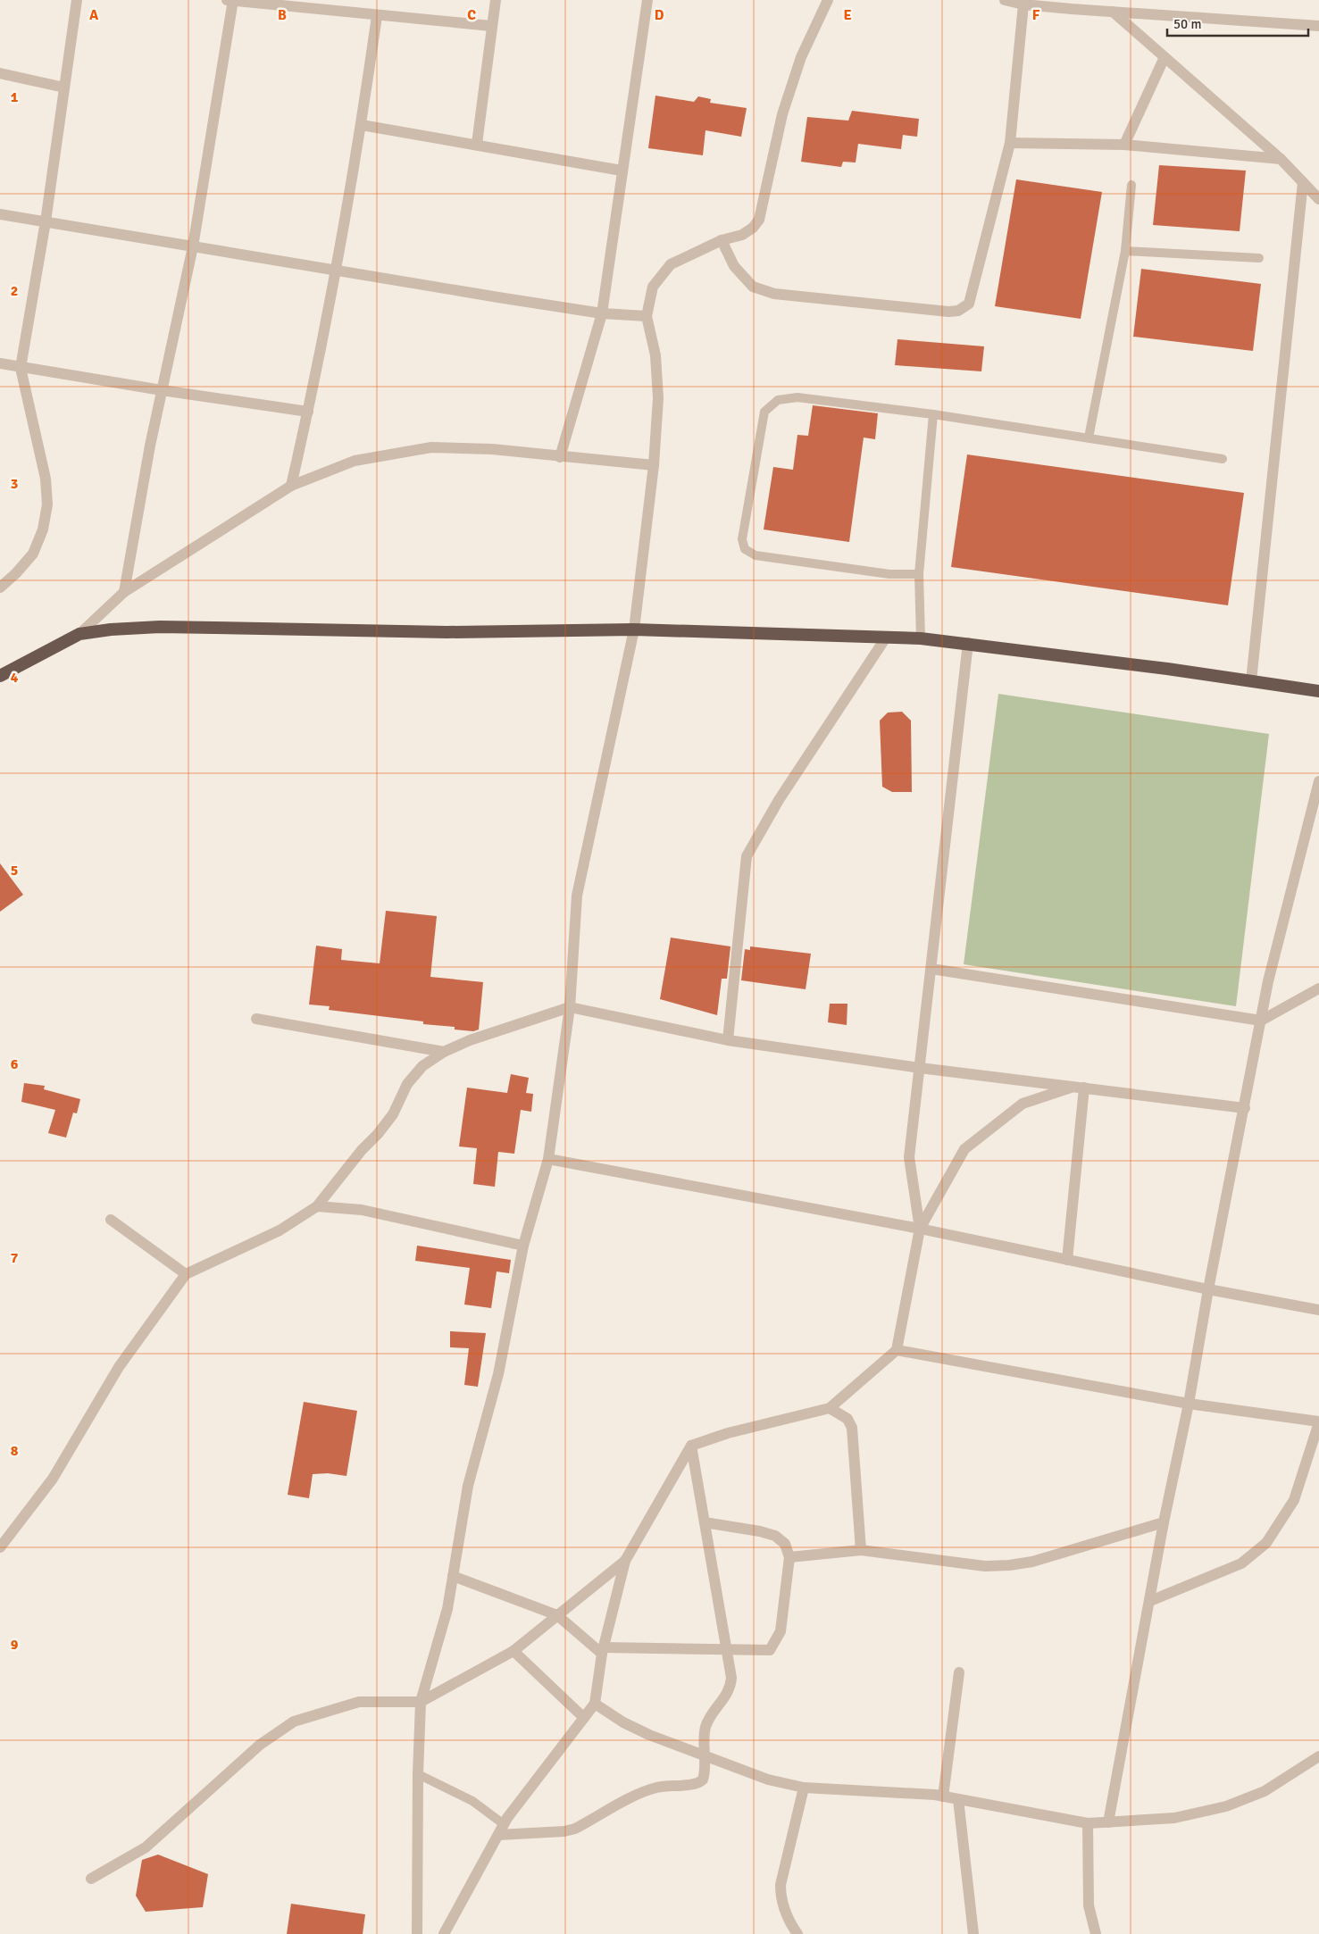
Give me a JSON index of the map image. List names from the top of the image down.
{
  "scale_bar": "50 m",
  "grid": {
    "columns": [
      "A",
      "B",
      "C",
      "D",
      "E",
      "F"
    ],
    "rows": [
      "1",
      "2",
      "3",
      "4",
      "5",
      "6",
      "7",
      "8",
      "9"
    ]
  }
}
